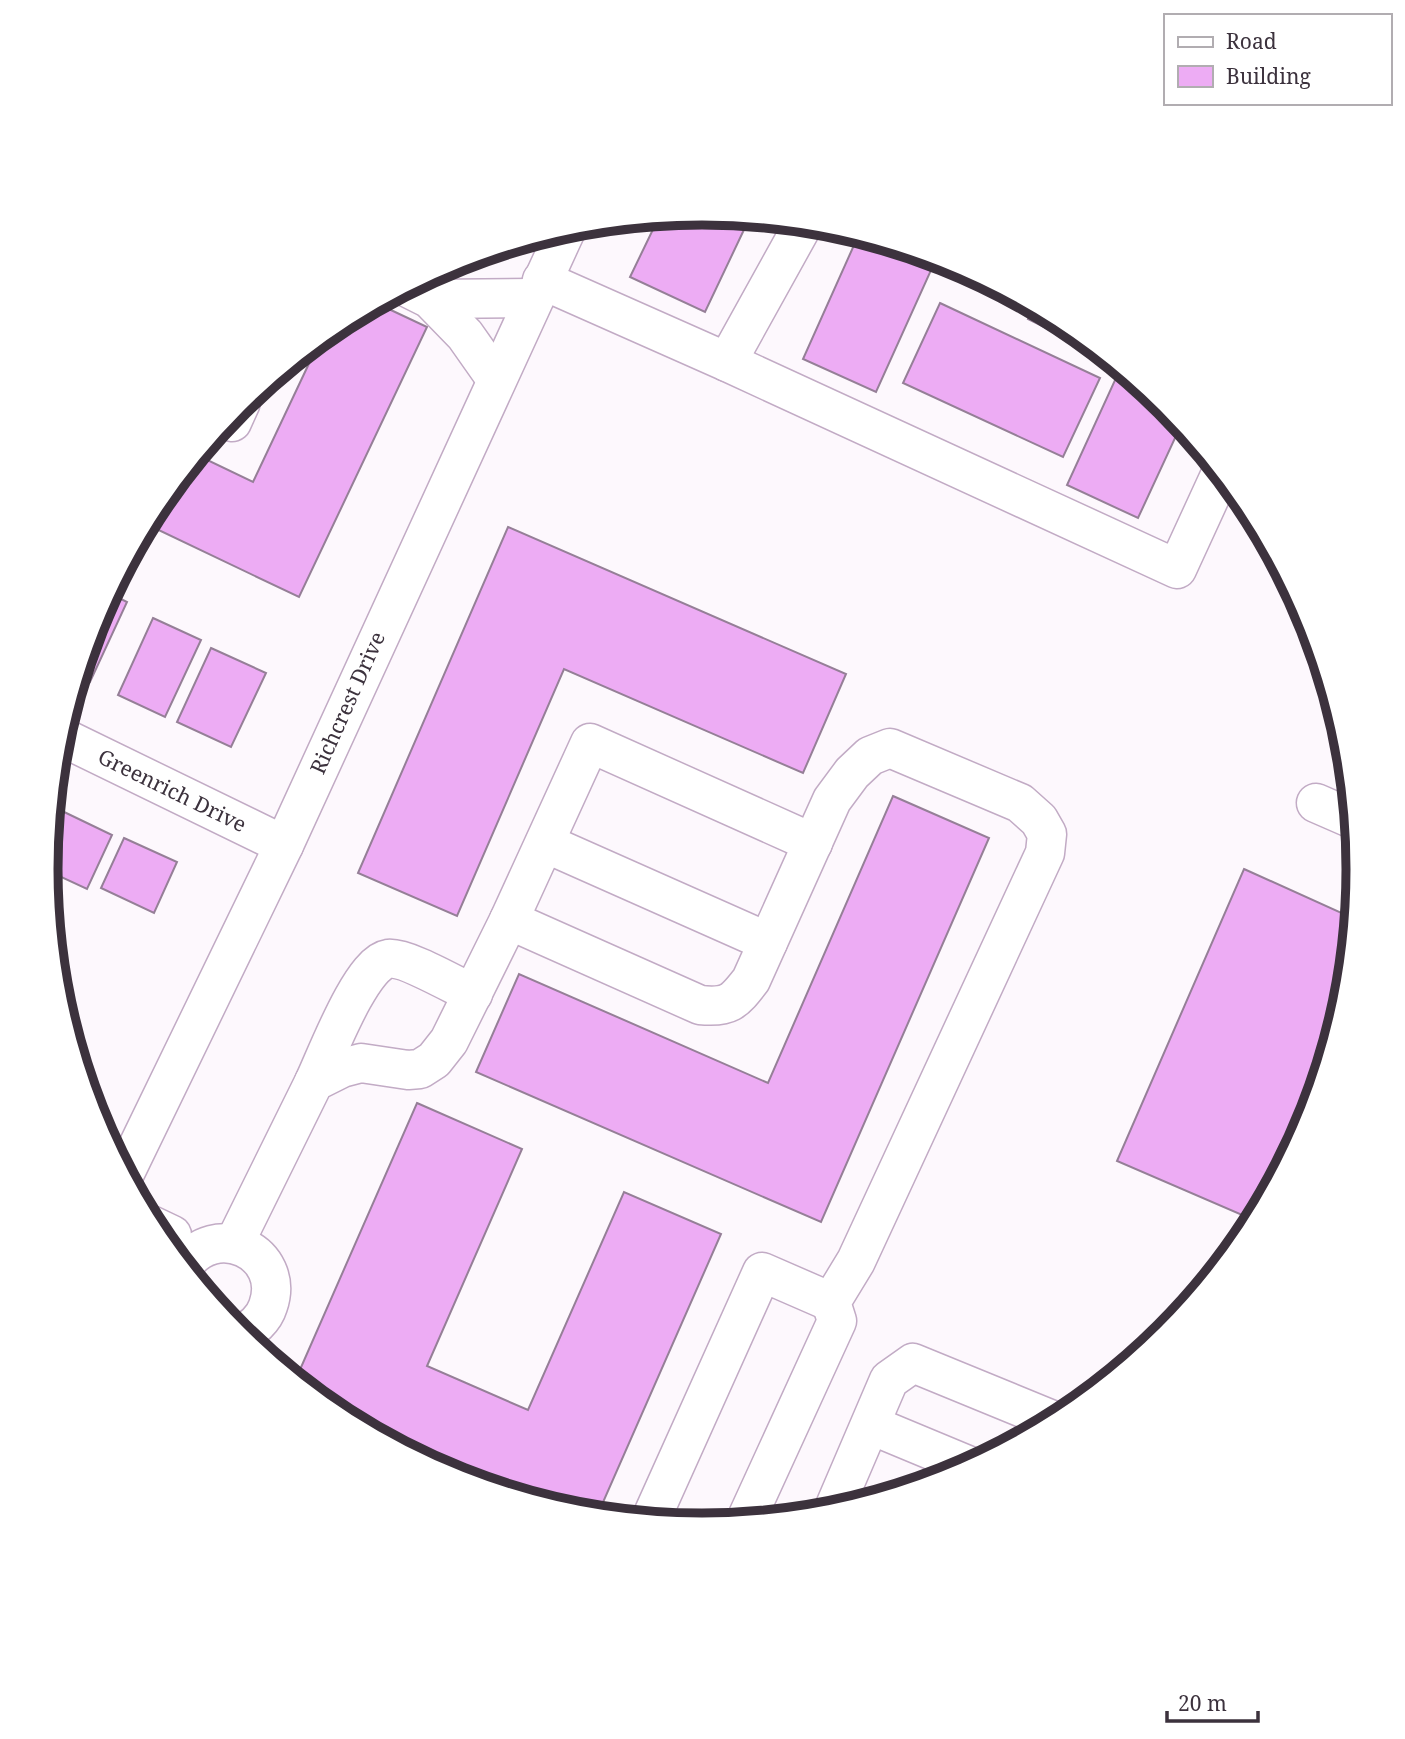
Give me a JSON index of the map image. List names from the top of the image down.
{
  "streets": {
    "street": ["Richcrest Drive", "Greenrich Drive"]
  },
  "crossings": [
    ["Richcrest Drive", "Greenrich Drive"]
  ],
  "legend": ["Road", "Building"],
  "scale_bar": "20 m"
}
